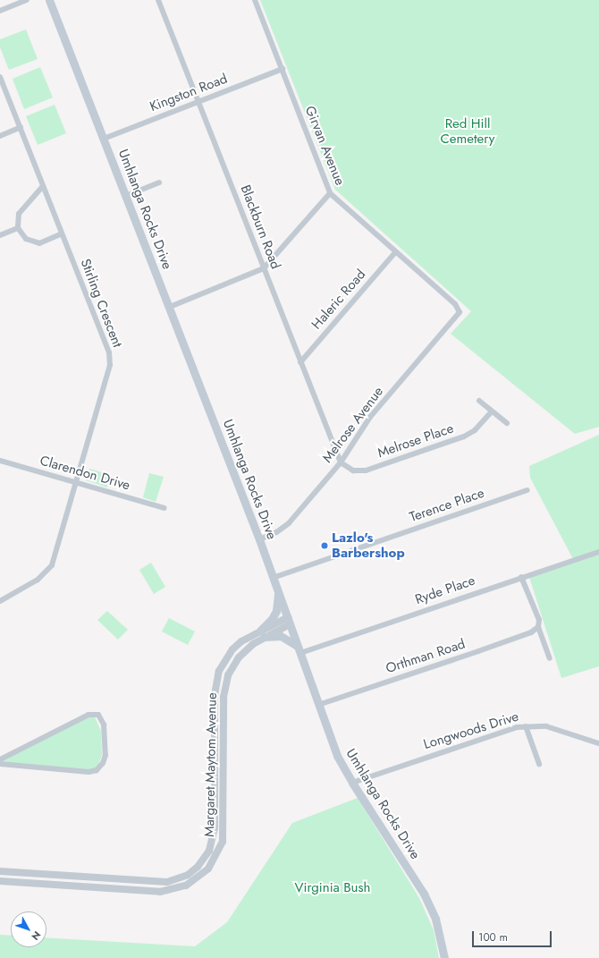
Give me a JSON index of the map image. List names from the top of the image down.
{
  "streets": {
    "main road": ["Umhlanga Rocks Drive"],
    "street": [
      "Kingston Road",
      "Girvan Avenue",
      "Blackburn Road",
      "Haleric Road",
      "Stirling Crescent",
      "Melrose Avenue",
      "Melrose Place",
      "Clarendon Drive",
      "Terence Place",
      "Ryde Place",
      "Orthman Road",
      "Longwoods Drive",
      "Margaret Maytom Avenue"
    ]
  },
  "crossings": [
    ["Kingston Road", "Girvan Avenue"],
    ["Kingston Road", "Umhlanga Rocks Drive"],
    ["Kingston Road", "Blackburn Road"],
    ["Girvan Avenue", "Haleric Road"],
    ["Girvan Avenue", "Melrose Avenue"],
    ["Umhlanga Rocks Drive", "Melrose Avenue"],
    ["Umhlanga Rocks Drive", "Terence Place"],
    ["Umhlanga Rocks Drive", "Ryde Place"],
    ["Umhlanga Rocks Drive", "Orthman Road"],
    ["Umhlanga Rocks Drive", "Longwoods Drive"],
    ["Umhlanga Rocks Drive", "Margaret Maytom Avenue"],
    ["Blackburn Road", "Haleric Road"],
    ["Blackburn Road", "Melrose Avenue"],
    ["Blackburn Road", "Melrose Place"],
    ["Stirling Crescent", "Clarendon Drive"],
    ["Melrose Avenue", "Melrose Place"]
  ],
  "parks": ["Red Hill Cemetery", "Virginia Bush"],
  "places": ["Lazlo's Barbershop"],
  "scale_bar": "100 m",
  "north": "bottom right"
}
